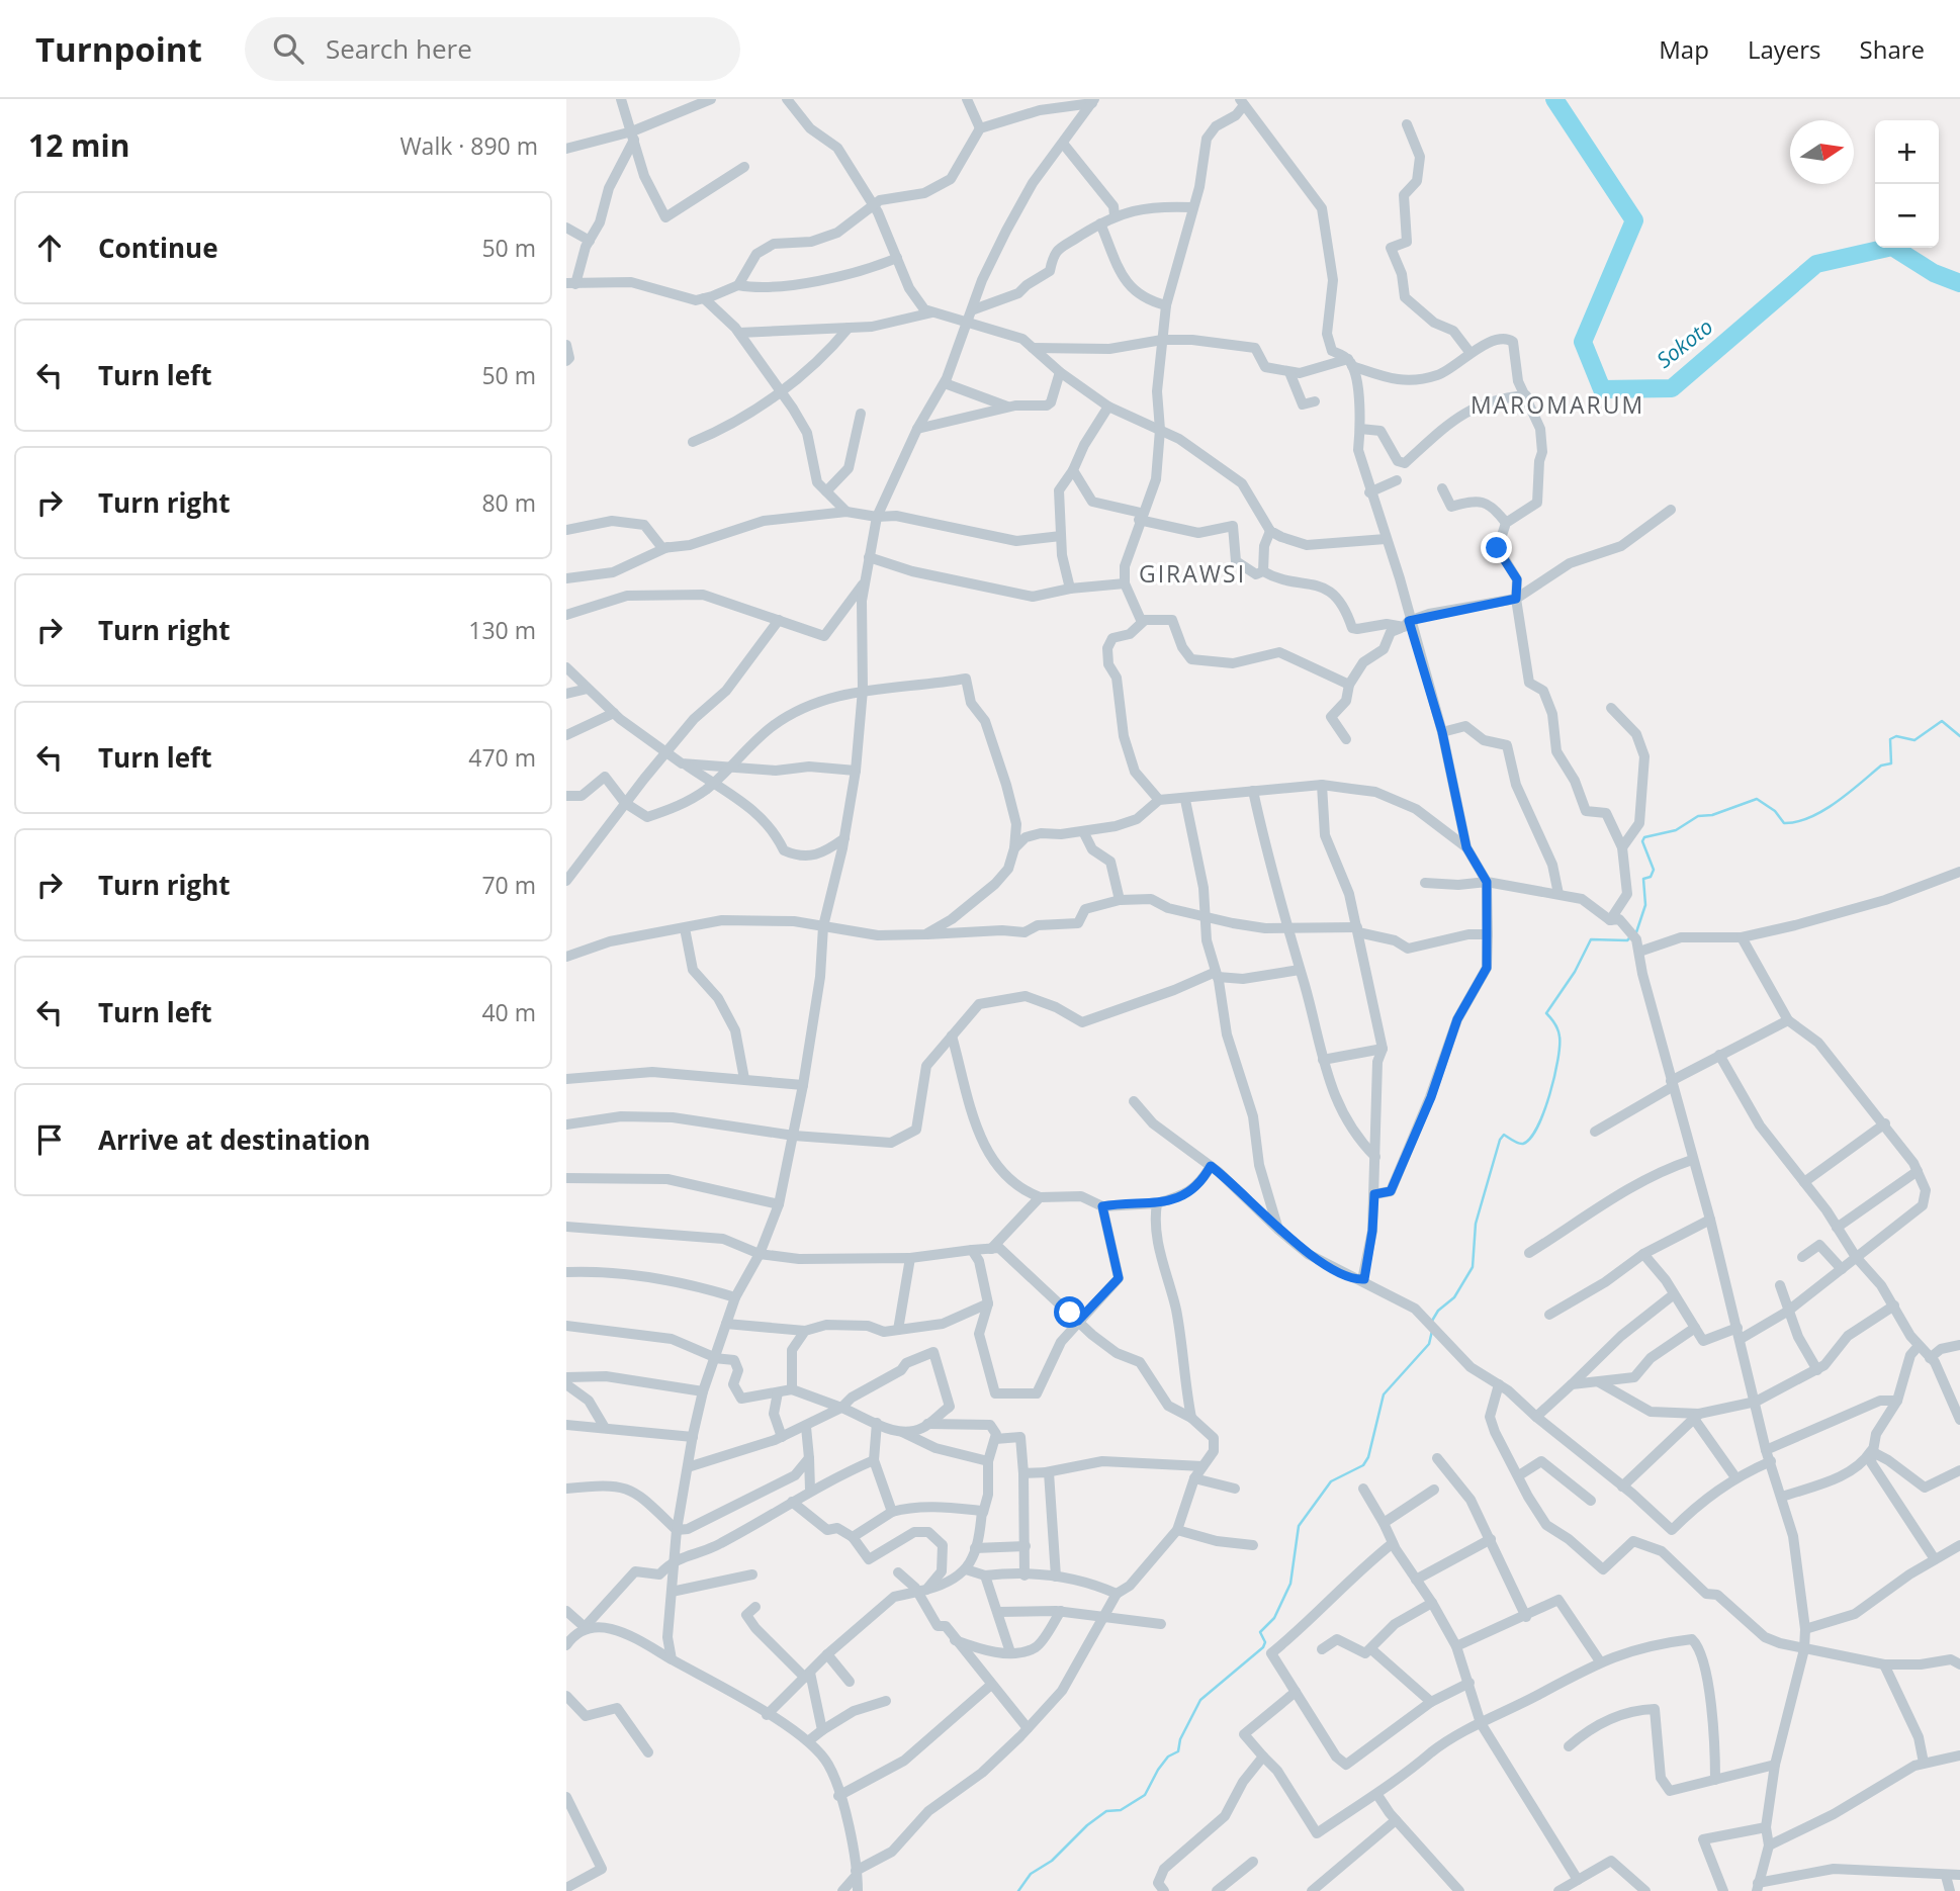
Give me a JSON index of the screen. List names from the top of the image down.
{
  "districts": ["MAROMARUM", "GIRAWSI"],
  "water": ["Sokoto"],
  "north": "right",
  "page": {
    "header": "Turnpoint",
    "search": "Search here",
    "nav": ["Map", "Layers", "Share"],
    "heading": ["12 min", "Walk · 890 m"],
    "map_buttons": ["+", "−"],
    "list": [
      ["Continue", "50 m"],
      ["Turn left", "50 m"],
      ["Turn right", "80 m"],
      ["Turn right", "130 m"],
      ["Turn left", "470 m"],
      ["Turn right", "70 m"],
      ["Turn left", "40 m"],
      "Arrive at destination"
    ]
  }
}
